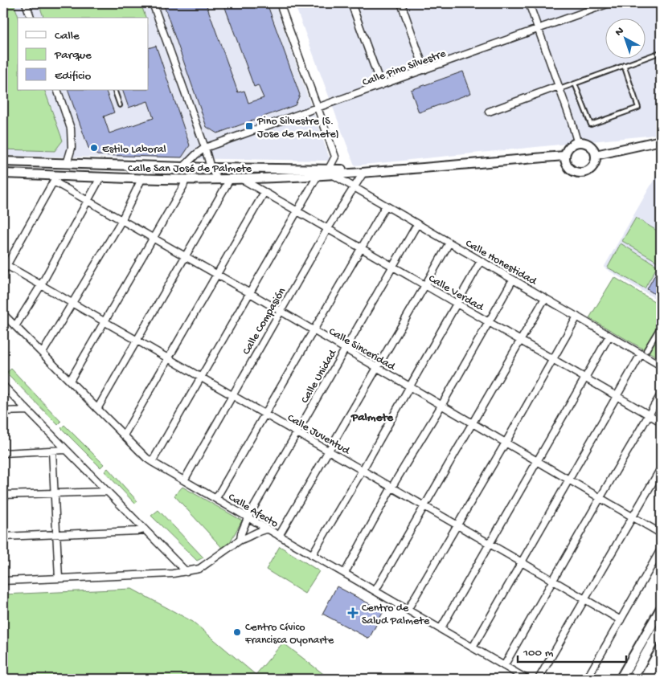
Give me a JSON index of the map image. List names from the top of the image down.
{
  "streets": {
    "street": [
      "Calle Pino Silvestre",
      "Calle San José de Palmete",
      "Calle Honestidad",
      "Calle Verdad",
      "Calle Compasión",
      "Calle Sinceridad",
      "Calle Unidad",
      "Calle Juventud",
      "Calle Afecto"
    ]
  },
  "crossings": [
    ["Calle San José de Palmete", "Calle Honestidad"],
    ["Calle San José de Palmete", "Calle Verdad"],
    ["Calle San José de Palmete", "Calle Compasión"],
    ["Calle San José de Palmete", "Calle Sinceridad"],
    ["Calle Honestidad", "Calle Compasión"],
    ["Calle Honestidad", "Calle Unidad"],
    ["Calle Verdad", "Calle Compasión"],
    ["Calle Verdad", "Calle Unidad"],
    ["Calle Compasión", "Calle Sinceridad"],
    ["Calle Compasión", "Calle Juventud"],
    ["Calle Compasión", "Calle Afecto"],
    ["Calle Sinceridad", "Calle Unidad"],
    ["Calle Unidad", "Calle Juventud"],
    ["Calle Unidad", "Calle Afecto"]
  ],
  "districts": ["Palmete"],
  "places": {
    "transit": ["Pino Silvestre (S. Jose de Palmete)"],
    "other": ["Estilo Laboral", "Centro Cívico Francisca Oyonarte"],
    "health": ["Centro de Salud Palmete"]
  },
  "legend": ["Calle", "Parque", "Edificio"],
  "scale_bar": "100 m",
  "north": "top left"
}
